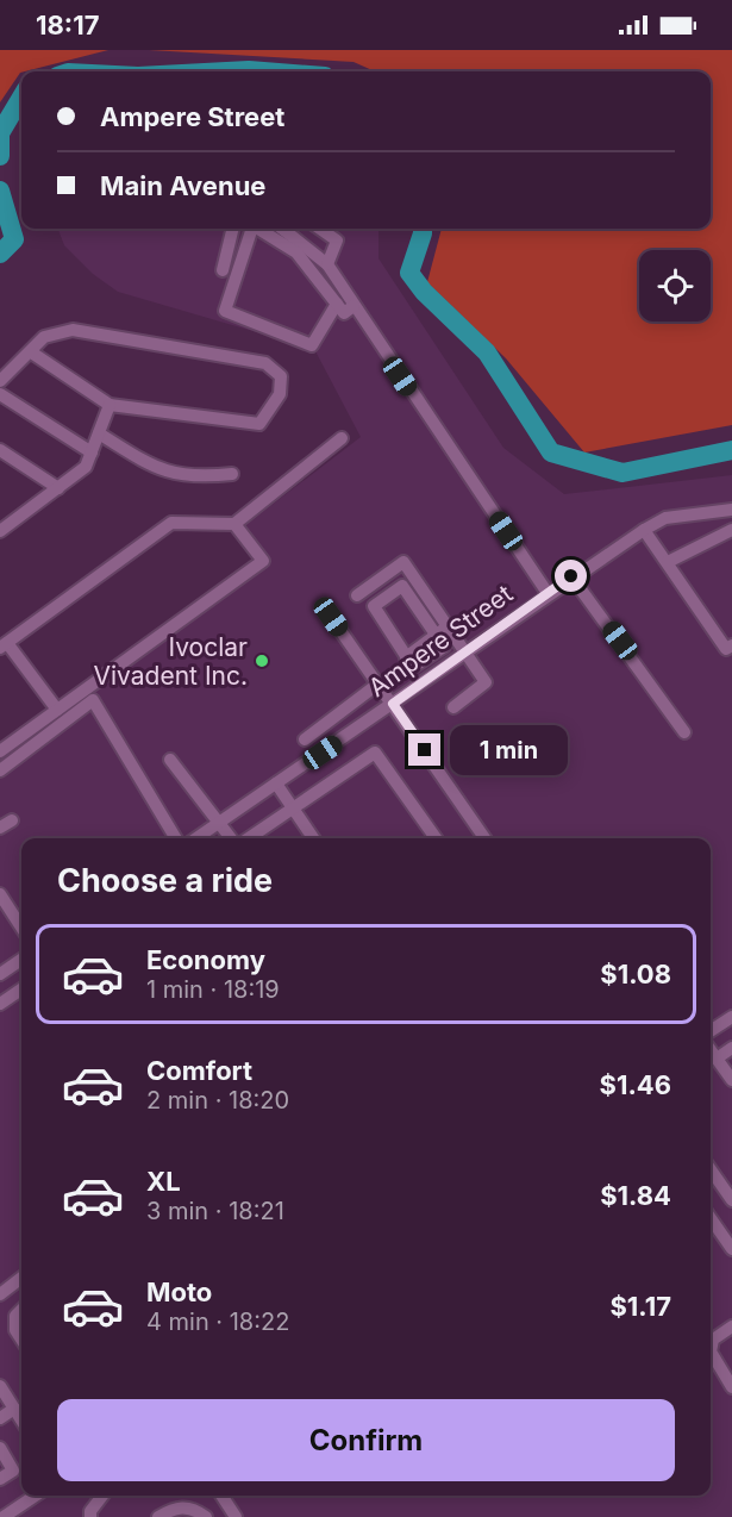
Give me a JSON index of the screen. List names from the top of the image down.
{
  "streets": {
    "street": ["Ampere Street"]
  },
  "places": ["Ivoclar Vivadent Inc."],
  "page": {
    "status": "18:17",
    "banner": ["Ampere Street", "Main Avenue"],
    "bubble": "1 min",
    "heading": "Choose a ride",
    "list": [
      {
        "name": "Economy",
        "note": "1 min · 18:19",
        "value": "$1.08"
      },
      {
        "name": "Comfort",
        "note": "2 min · 18:20",
        "value": "$1.46"
      },
      {
        "name": "XL",
        "note": "3 min · 18:21",
        "value": "$1.84"
      },
      {
        "name": "Moto",
        "note": "4 min · 18:22",
        "value": "$1.17"
      }
    ],
    "buttons": "Confirm"
  }
}
